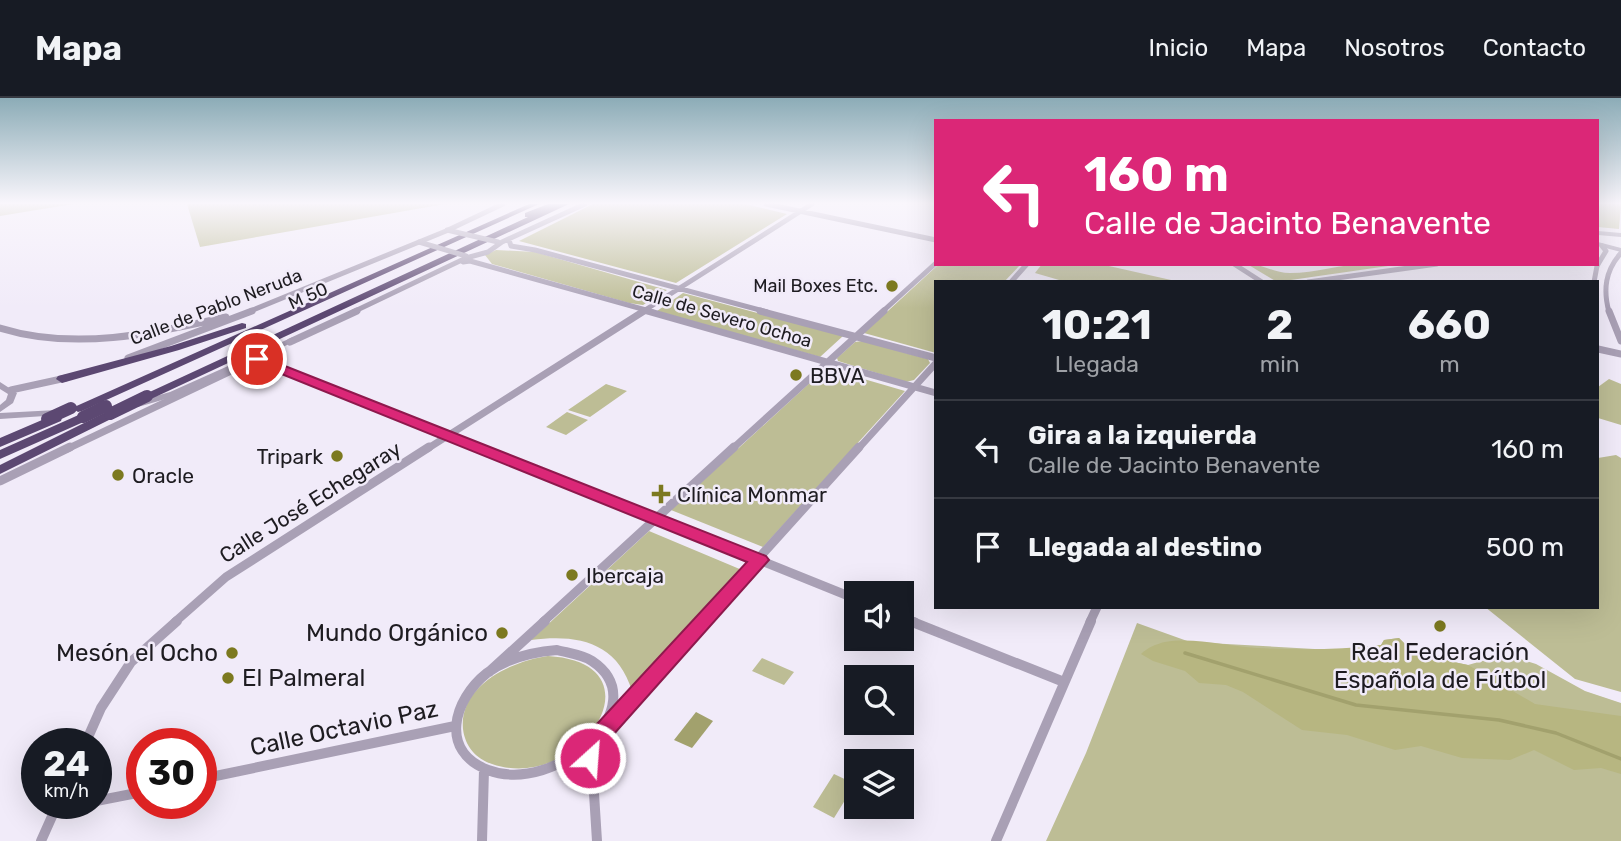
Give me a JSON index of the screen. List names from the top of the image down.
{
  "streets": {
    "highway": ["M 50"],
    "street": [
      "Calle de Pablo Neruda",
      "Calle de Severo Ochoa",
      "Calle José Echegaray",
      "Calle Octavio Paz"
    ]
  },
  "crossings": [
    ["Calle de Severo Ochoa", "Calle José Echegaray"]
  ],
  "places": {
    "other": [
      "Mail Boxes Etc.",
      "BBVA",
      "Tripark",
      "Oracle",
      "Ibercaja",
      "Real Federación Española de Fútbol",
      "Mundo Orgánico",
      "Mesón el Ocho",
      "El Palmeral"
    ],
    "health": ["Clínica Monmar"]
  },
  "page": {
    "header": "Mapa",
    "nav": [
      "Inicio",
      "Mapa",
      "Nosotros",
      "Contacto"
    ],
    "turn": ["160 m", "Calle de Jacinto Benavente"],
    "eta": [
      "10:21",
      "Llegada",
      "2",
      "min",
      "660",
      "m"
    ],
    "list": [
      {
        "name": "Gira a la izquierda",
        "note": "Calle de Jacinto Benavente",
        "value": "160 m"
      },
      {
        "name": "Llegada al destino",
        "value": "500 m"
      }
    ],
    "speed": "24 km/h",
    "limit": "30"
  }
}
